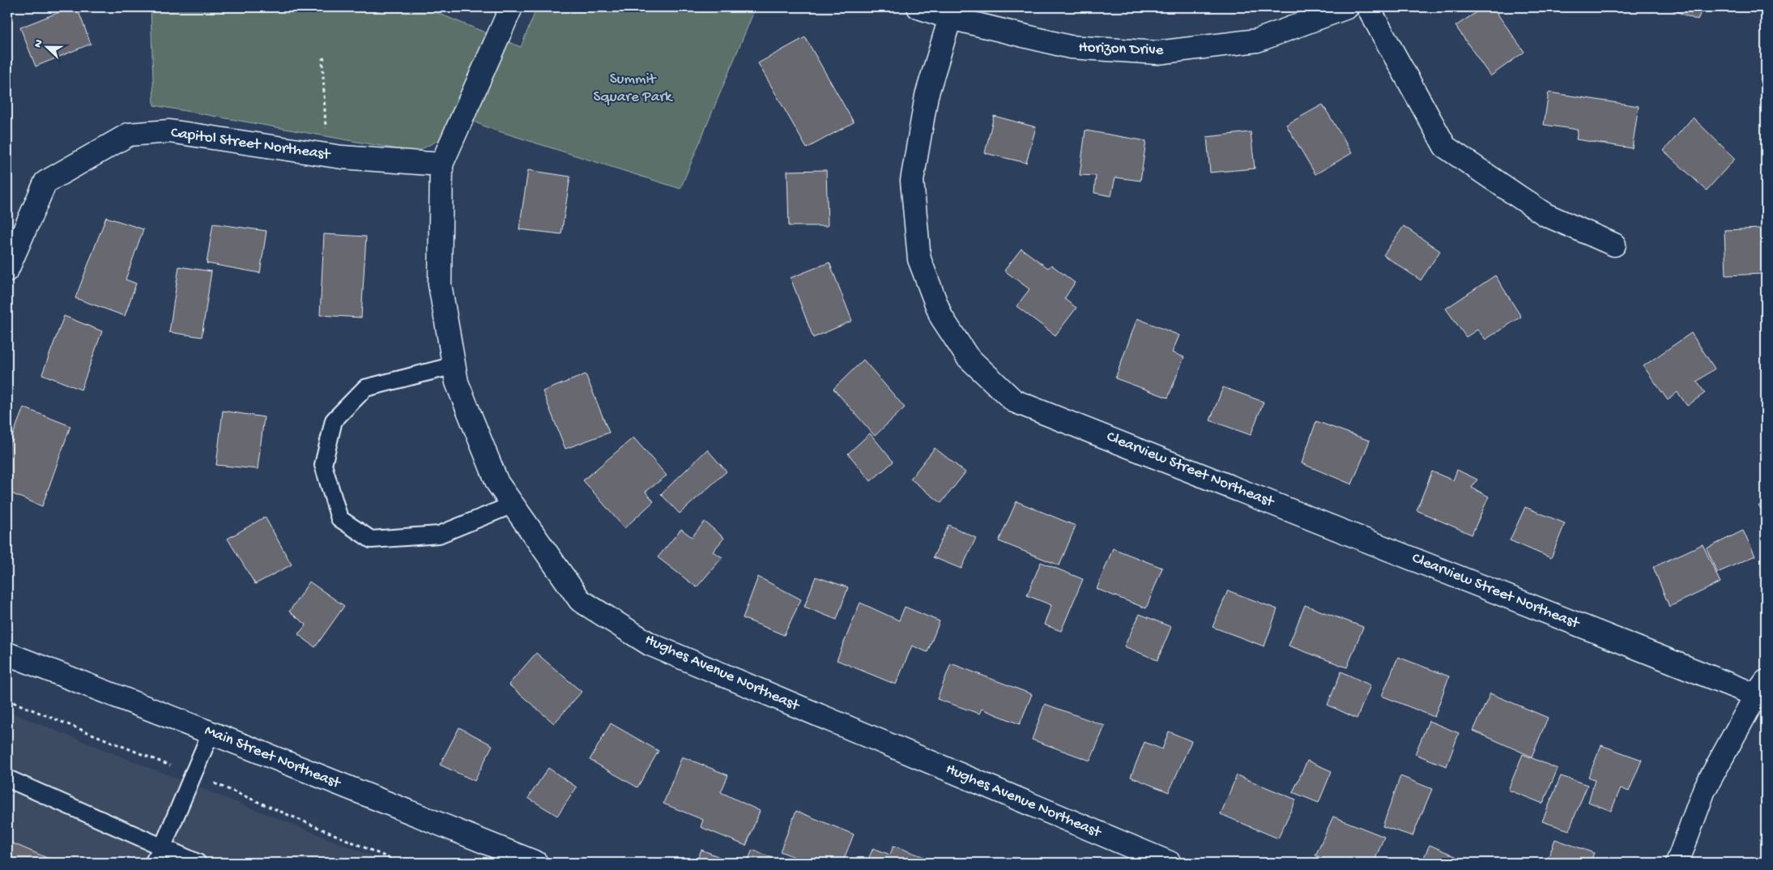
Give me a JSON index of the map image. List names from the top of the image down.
{
  "streets": {
    "street": [
      "Horizon Drive",
      "Capitol Street Northeast",
      "Clearview Street Northeast",
      "Hughes Avenue Northeast",
      "Main Street Northeast"
    ]
  },
  "crossings": [
    ["Horizon Drive", "Clearview Street Northeast"],
    ["Capitol Street Northeast", "Hughes Avenue Northeast"]
  ],
  "parks": ["Summit Square Park"],
  "north": "left"
}
